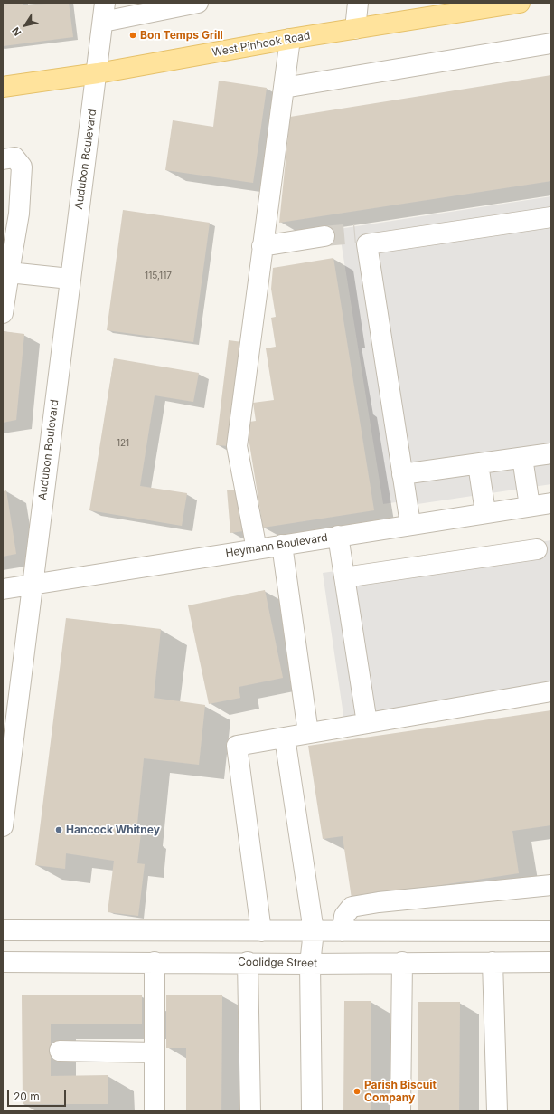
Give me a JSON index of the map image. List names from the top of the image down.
{
  "streets": {
    "main road": ["West Pinhook Road"],
    "street": ["Audubon Boulevard", "Heymann Boulevard", "Coolidge Street"]
  },
  "crossings": [
    ["West Pinhook Road", "Audubon Boulevard"],
    ["Audubon Boulevard", "Heymann Boulevard"]
  ],
  "places": ["Bon Temps Grill", "Hancock Whitney", "Parish Biscuit Company"],
  "house_numbers": ["115,117", "121"],
  "scale_bar": "20 m",
  "north": "bottom left"
}
